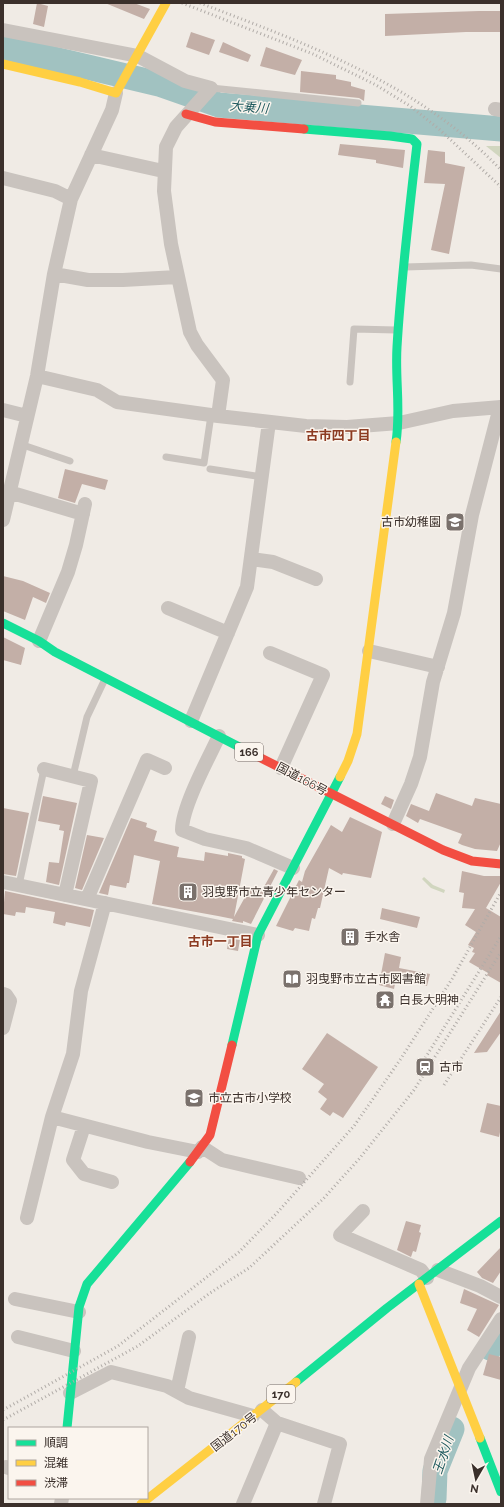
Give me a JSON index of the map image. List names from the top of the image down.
{
  "streets": {
    "main road": [
      "166",
      "国道166号",
      "170",
      "国道170号"
    ]
  },
  "districts": ["古市四丁目", "古市一丁目"],
  "water": ["大乗川", "王水川"],
  "places": {
    "school or university": ["古市幼稚園", "市立古市小学校"],
    "building": ["羽曳野市立青少年センター", "手水舎"],
    "library": ["羽曳野市立古市図書館"],
    "temple": ["白長大明神"],
    "station": ["古市"]
  },
  "legend": ["順調", "混雑", "渋滞"],
  "north": "bottom"
}
